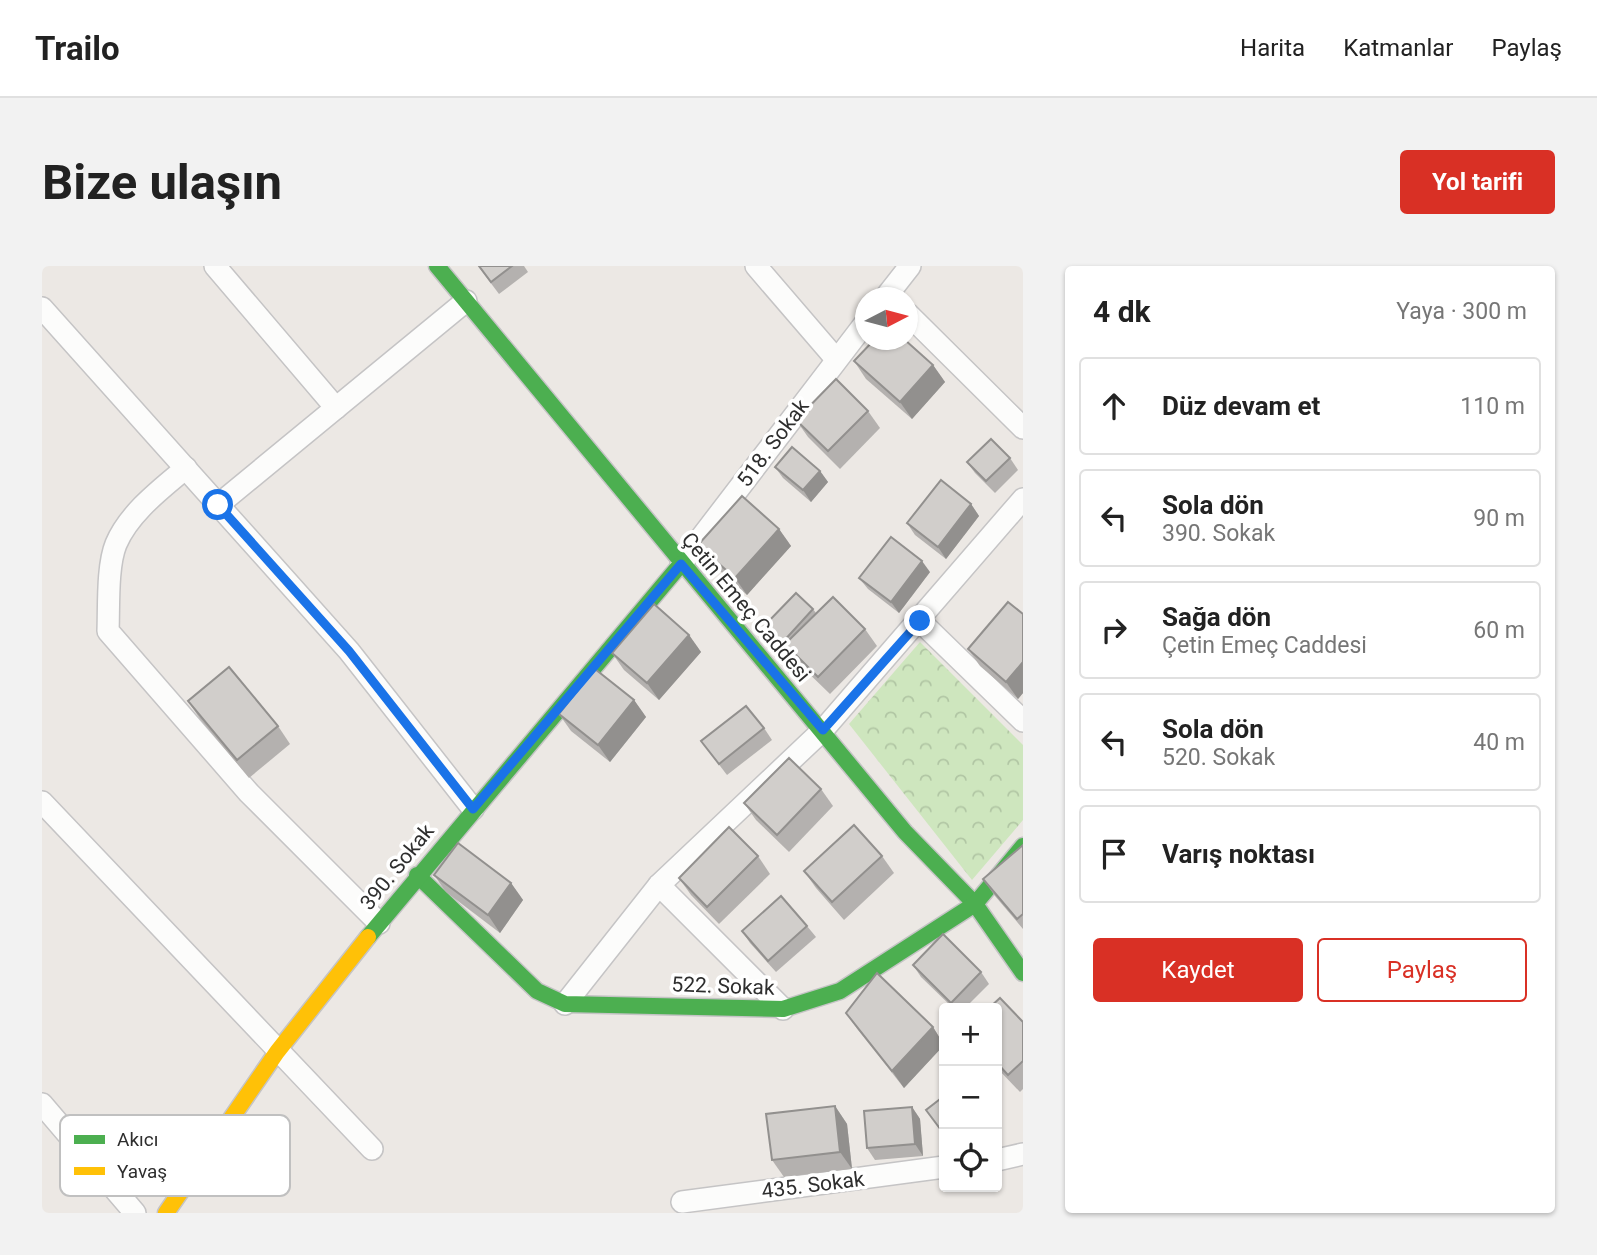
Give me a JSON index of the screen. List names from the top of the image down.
{
  "streets": {
    "street": [
      "518. Sokak",
      "Çetin Emeç Caddesi",
      "390. Sokak",
      "522. Sokak",
      "435. Sokak"
    ]
  },
  "crossings": [
    ["518. Sokak", "Çetin Emeç Caddesi"],
    ["518. Sokak", "390. Sokak"],
    ["Çetin Emeç Caddesi", "390. Sokak"],
    ["Çetin Emeç Caddesi", "522. Sokak"],
    ["390. Sokak", "522. Sokak"]
  ],
  "legend": ["Akıcı", "Yavaş"],
  "north": "right",
  "page": {
    "header": "Trailo",
    "nav": ["Harita", "Katmanlar", "Paylaş"],
    "buttons": [
      "Yol tarifi",
      ["Kaydet", "Paylaş"]
    ],
    "title": "Bize ulaşın",
    "heading": ["4 dk", "Yaya · 300 m"],
    "list": [
      ["Düz devam et", "110 m"],
      ["Sola dön", "390. Sokak", "90 m"],
      ["Sağa dön", "Çetin Emeç Caddesi", "60 m"],
      ["Sola dön", "520. Sokak", "40 m"],
      "Varış noktası"
    ],
    "map_buttons": ["+", "−"]
  }
}
